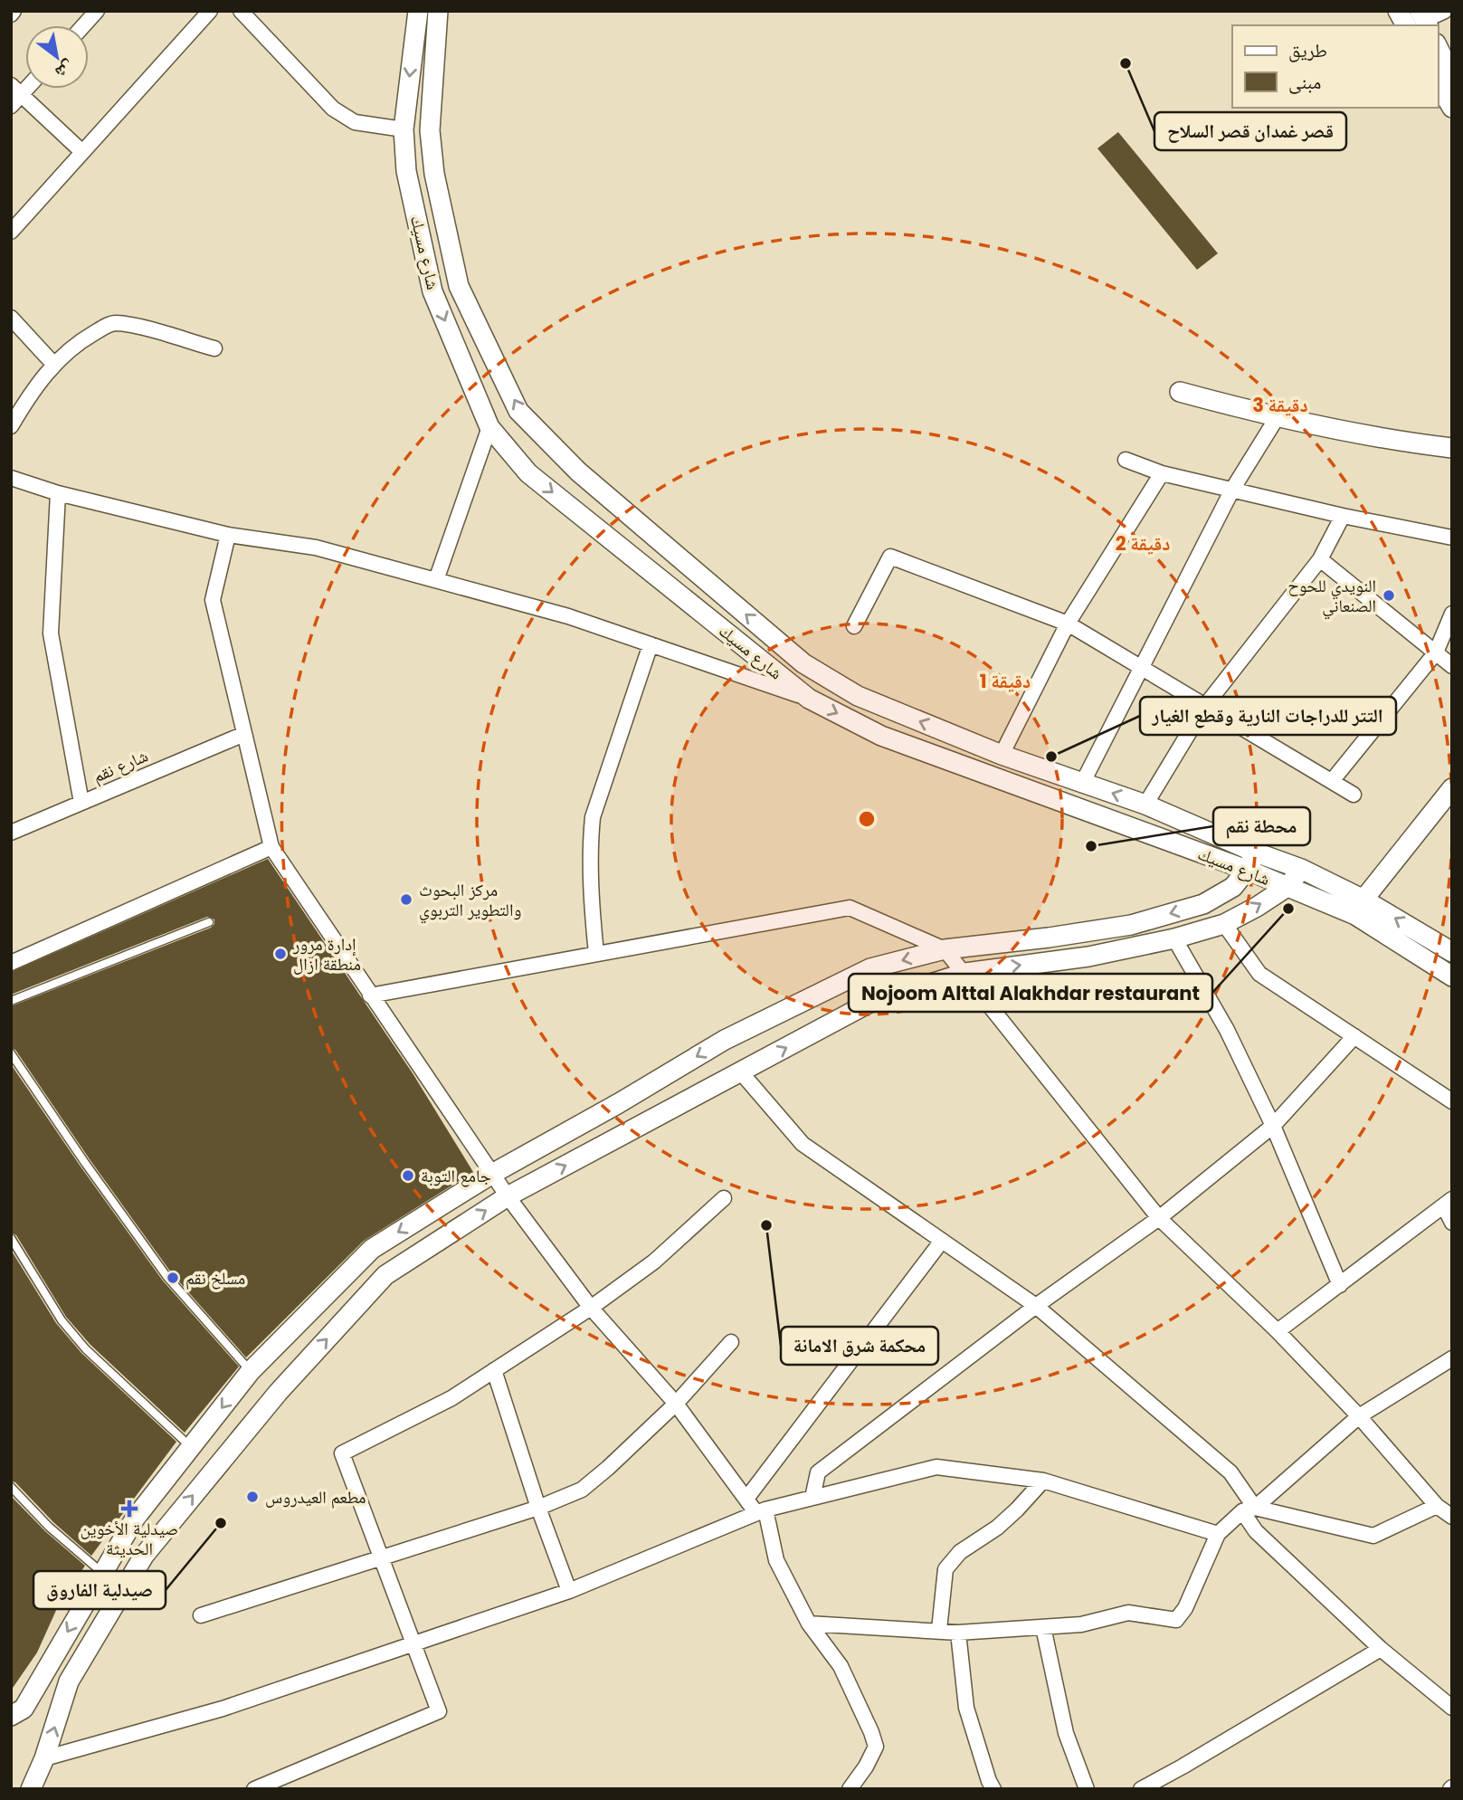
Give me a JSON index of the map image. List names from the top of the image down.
{
  "streets": {
    "street": ["شارع مسيك", "شارع نقم"]
  },
  "places": {
    "other": [
      "قصر غمدان قصر السلاح",
      "النويدي للحوح الصنعاني",
      "التتر للدراجات النارية وقطع الغيار",
      "محطة نقم",
      "مركز البحوث والتطوير التربوي",
      "Nojoom Alttal Alakhdar restaurant",
      "إدارة مرور منطقة ازال",
      "جامع التوبة",
      "محكمة شرق الامانة",
      "مسلخ نقم",
      "مطعم العيدروس",
      "صيدلية الفاروق"
    ],
    "health": ["صيدلية الأخوين الحديثة"]
  },
  "legend": ["طريق", "مبنى"],
  "north": "bottom right",
  "rings": ["3 دقيقة", "2 دقيقة", "1 دقيقة"]
}
